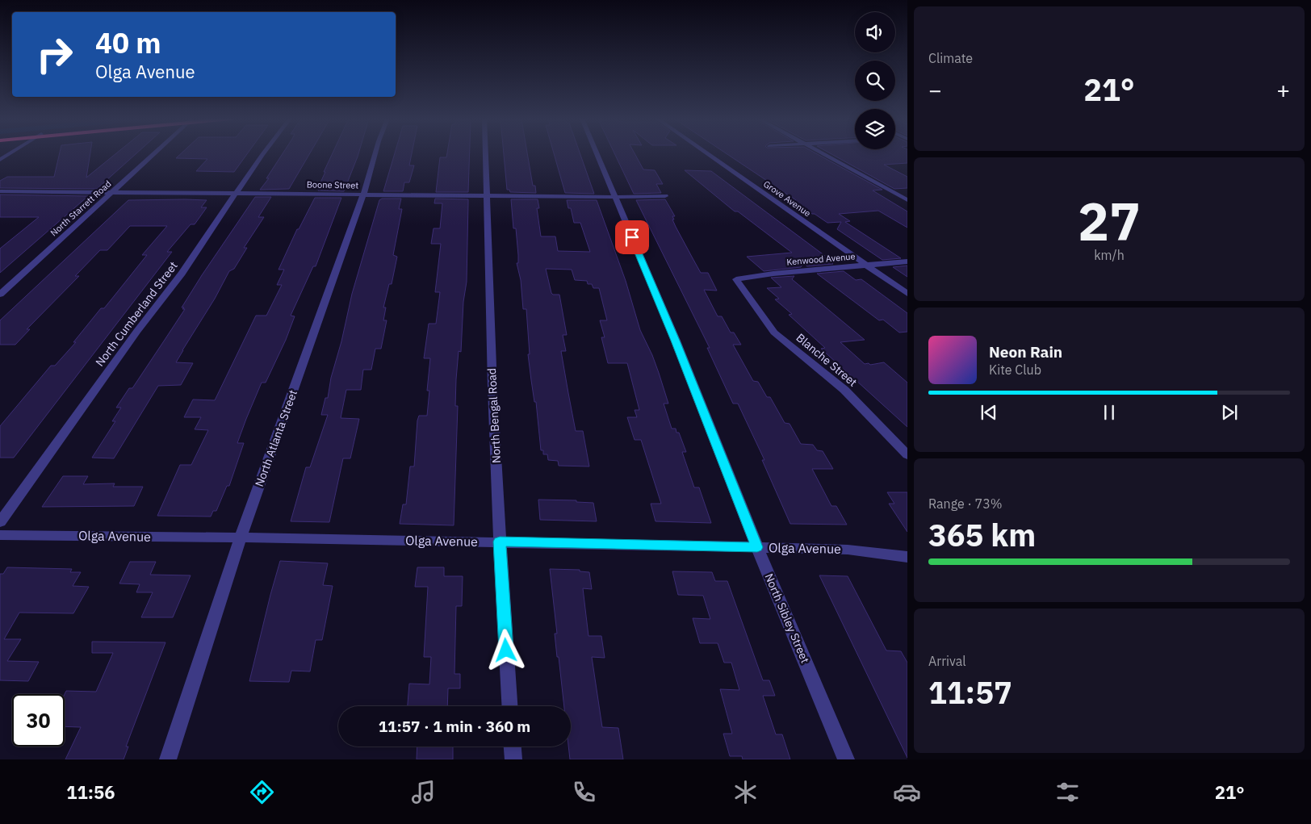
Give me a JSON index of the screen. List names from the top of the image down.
{
  "streets": {
    "street": [
      "Boone Street",
      "Grove Avenue",
      "North Starrett Road",
      "Kenwood Avenue",
      "North Cumberland Street",
      "Blanche Street",
      "North Bengal Road",
      "North Atlanta Street",
      "Olga Avenue",
      "North Sibley Street"
    ]
  },
  "crossings": [
    ["Boone Street", "North Starrett Road"],
    ["Boone Street", "North Cumberland Street"],
    ["Boone Street", "North Bengal Road"],
    ["Boone Street", "North Atlanta Street"],
    ["Boone Street", "North Sibley Street"],
    ["Grove Avenue", "Kenwood Avenue"],
    ["Kenwood Avenue", "Blanche Street"],
    ["North Bengal Road", "Olga Avenue"],
    ["North Atlanta Street", "Olga Avenue"],
    ["Olga Avenue", "North Sibley Street"]
  ],
  "page": {
    "tile": [
      "Climate",
      ["27", "km/h"],
      ["Range · 73%", "365 km"],
      ["Arrival", "11:57"]
    ],
    "turn": ["40 m", "Olga Avenue"],
    "heat": ["−", "21°", "+"],
    "song": ["Neon Rain", "Kite Club"],
    "limit": "30",
    "trip": "11:57 · 1 min · 360 m",
    "tabs": ["11:56", "21°"]
  }
}
